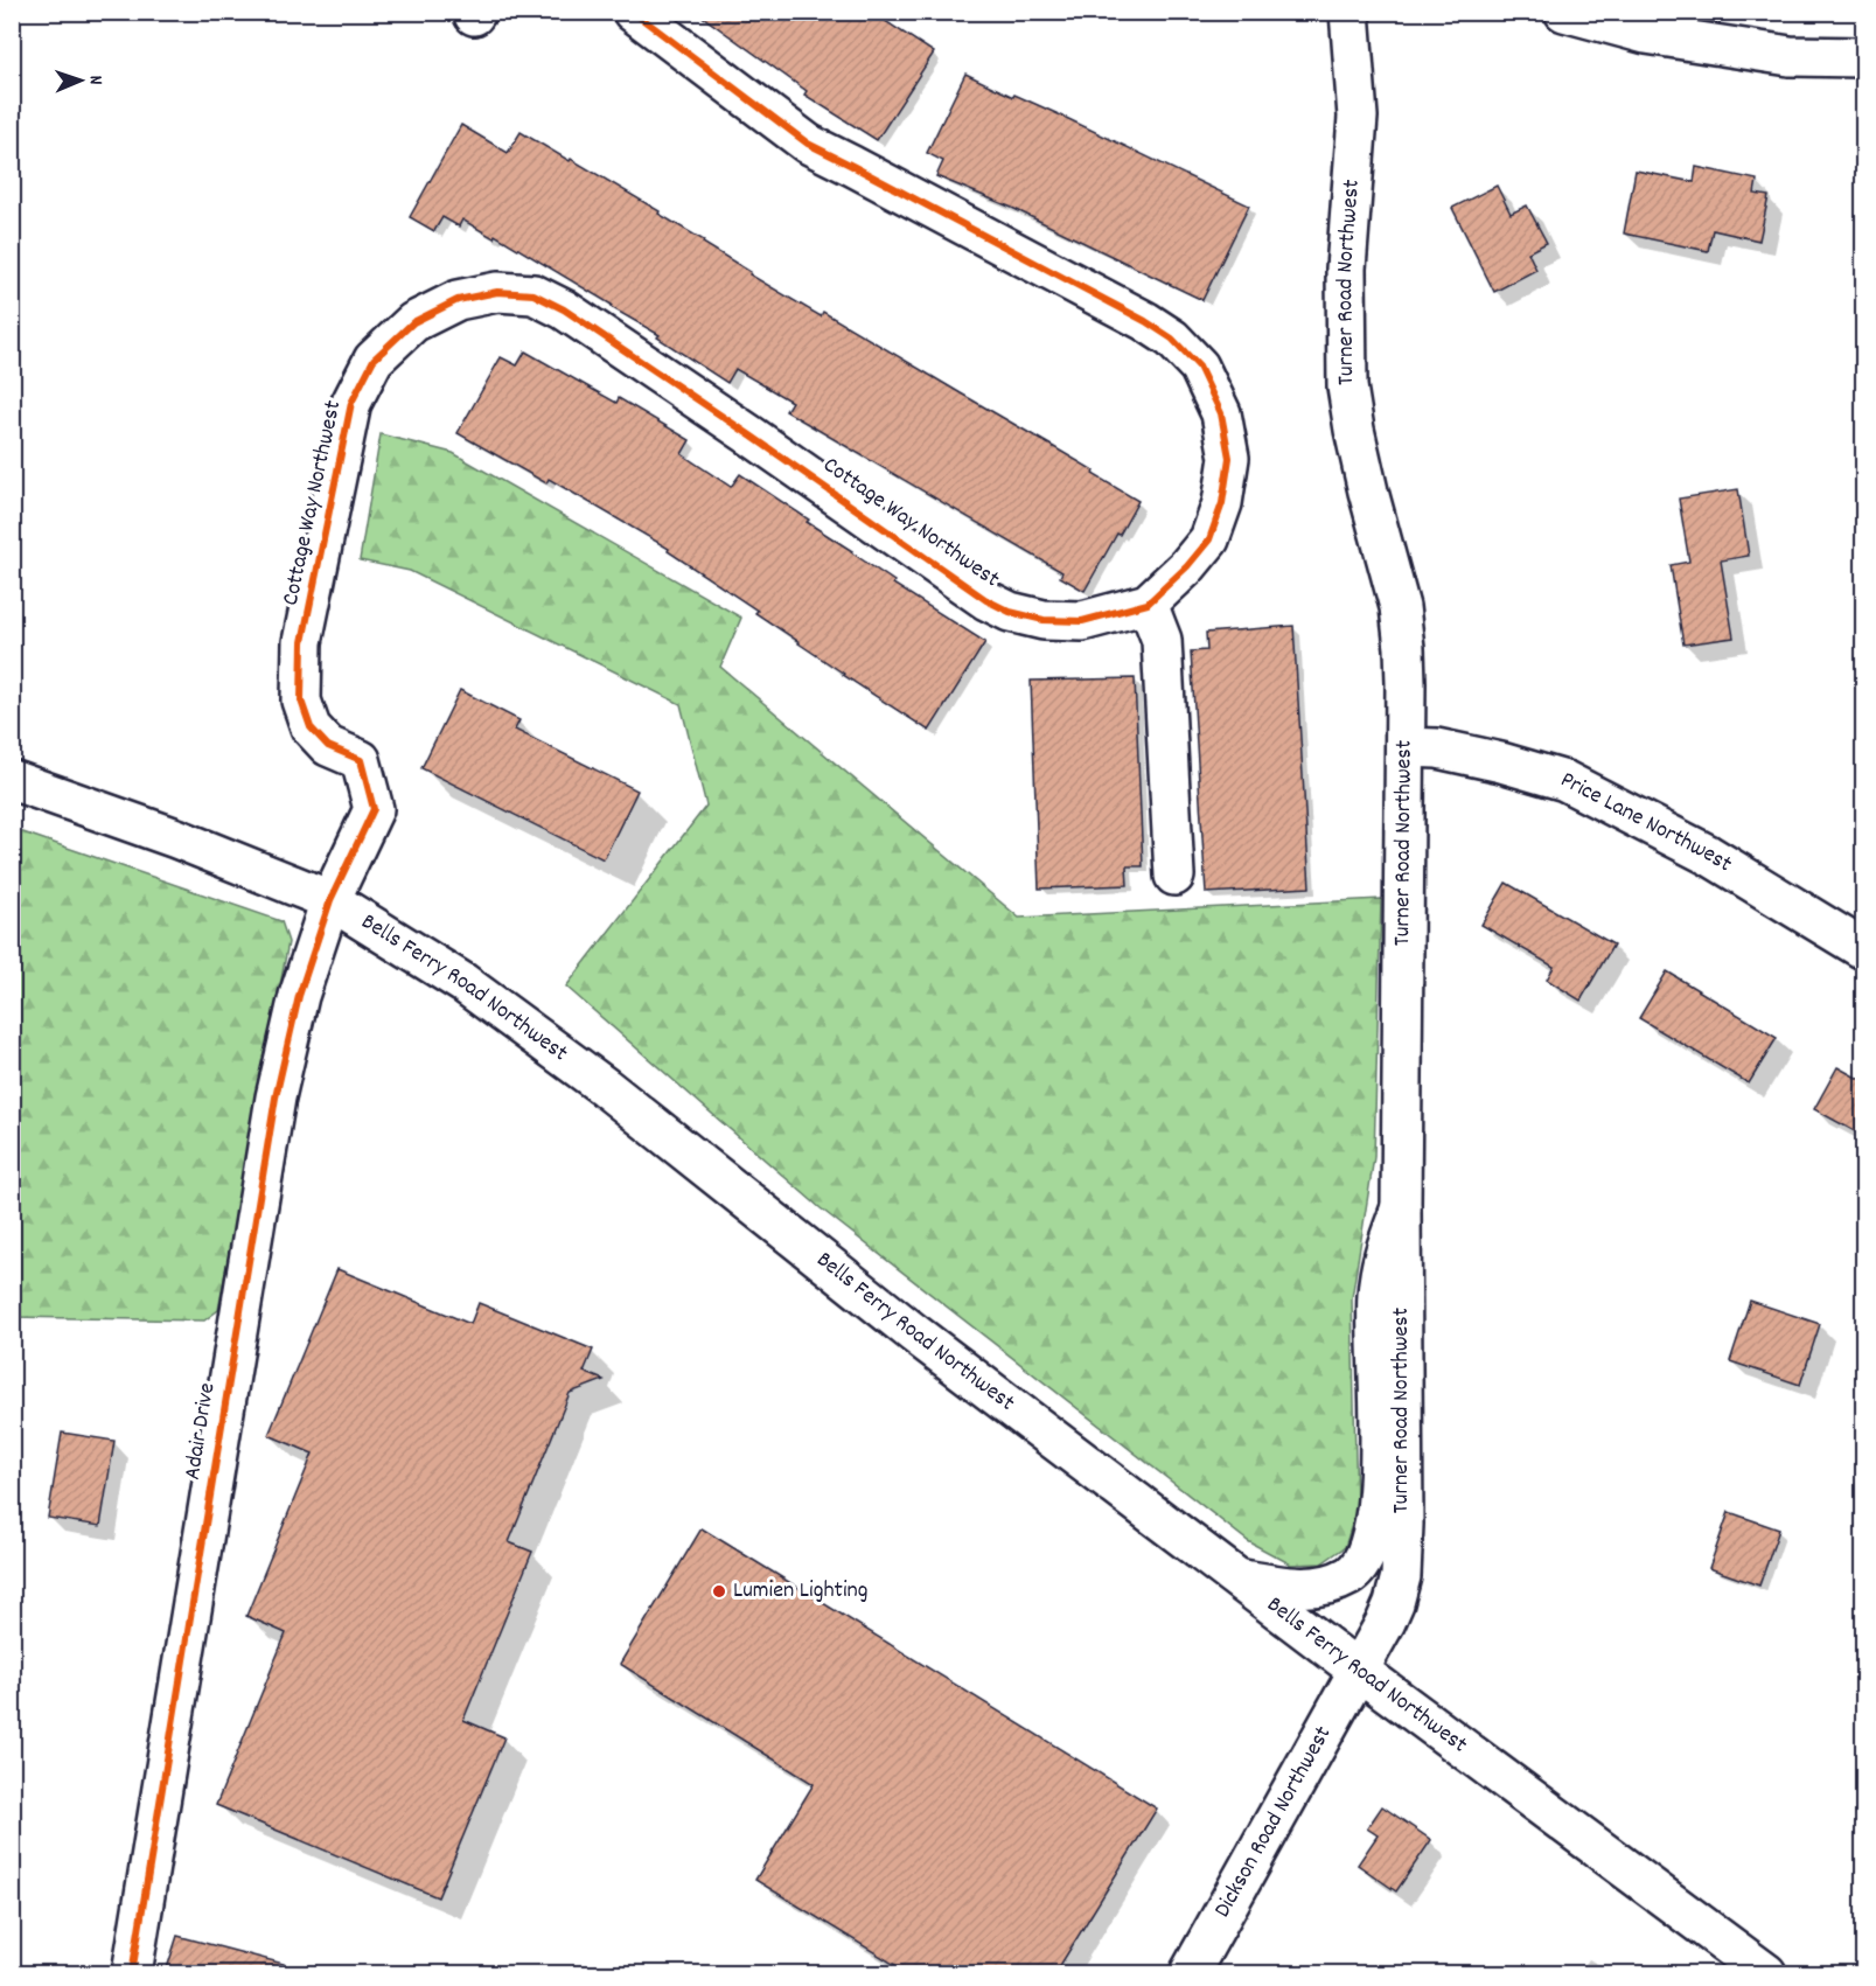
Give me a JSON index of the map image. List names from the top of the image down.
{
  "streets": {
    "street": [
      "Turner Road Northwest",
      "Cottage Way Northwest",
      "Price Lane Northwest",
      "Bells Ferry Road Northwest",
      "Adair Drive",
      "Dickson Road Northwest"
    ]
  },
  "crossings": [
    ["Turner Road Northwest", "Price Lane Northwest"],
    ["Turner Road Northwest", "Bells Ferry Road Northwest"],
    ["Turner Road Northwest", "Dickson Road Northwest"],
    ["Cottage Way Northwest", "Bells Ferry Road Northwest"],
    ["Cottage Way Northwest", "Adair Drive"],
    ["Bells Ferry Road Northwest", "Adair Drive"],
    ["Bells Ferry Road Northwest", "Dickson Road Northwest"]
  ],
  "places": ["Lumien Lighting"],
  "north": "right"
}
